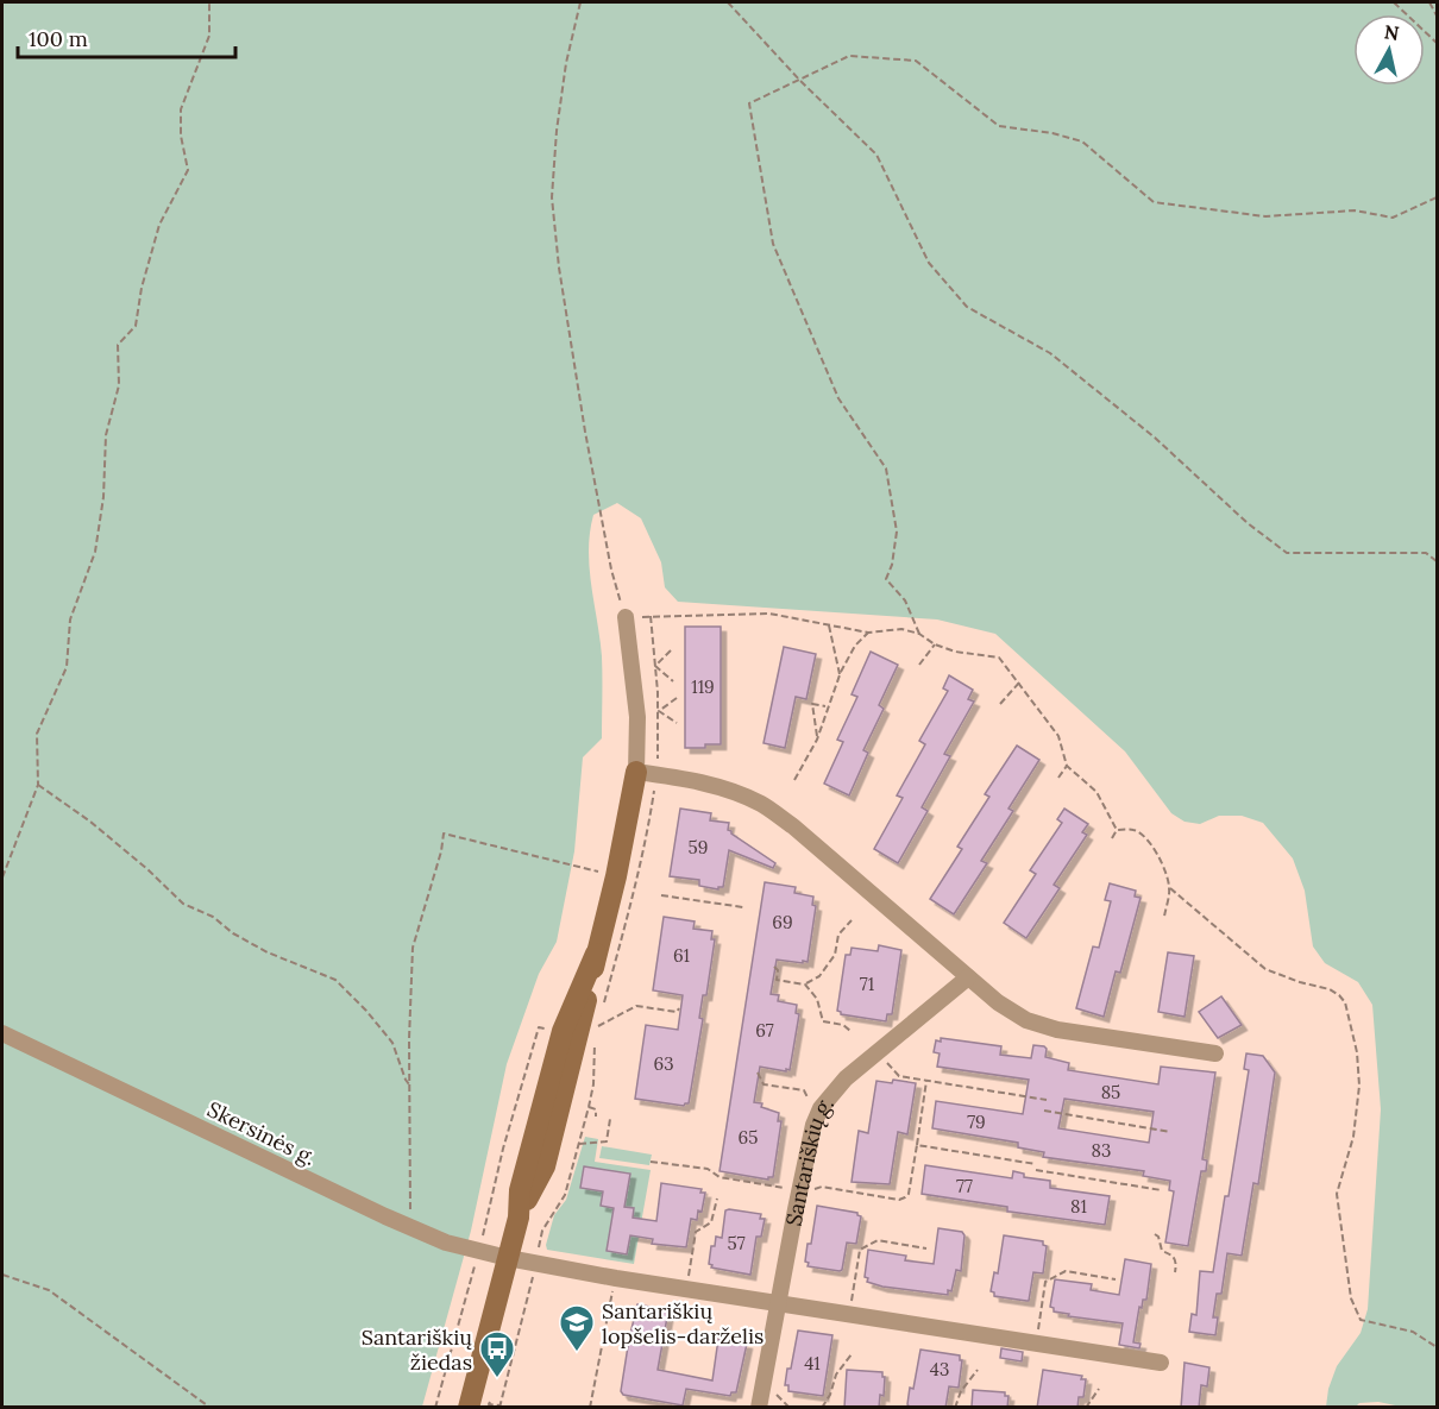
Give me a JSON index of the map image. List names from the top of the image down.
{
  "streets": {
    "street": ["Skersinės g.", "Santariškių g."]
  },
  "crossings": [
    ["Skersinės g.", "Santariškių g."]
  ],
  "places": {
    "school or university": ["Santariškių lopšelis-darželis"],
    "bus stop": ["Santariškių žiedas"]
  },
  "house_numbers": [
    "119",
    "59",
    "69",
    "61",
    "71",
    "67",
    "63",
    "85",
    "79",
    "65",
    "83",
    "77",
    "81",
    "57",
    "41",
    "43"
  ],
  "scale_bar": "100 m",
  "north": "top"
}
